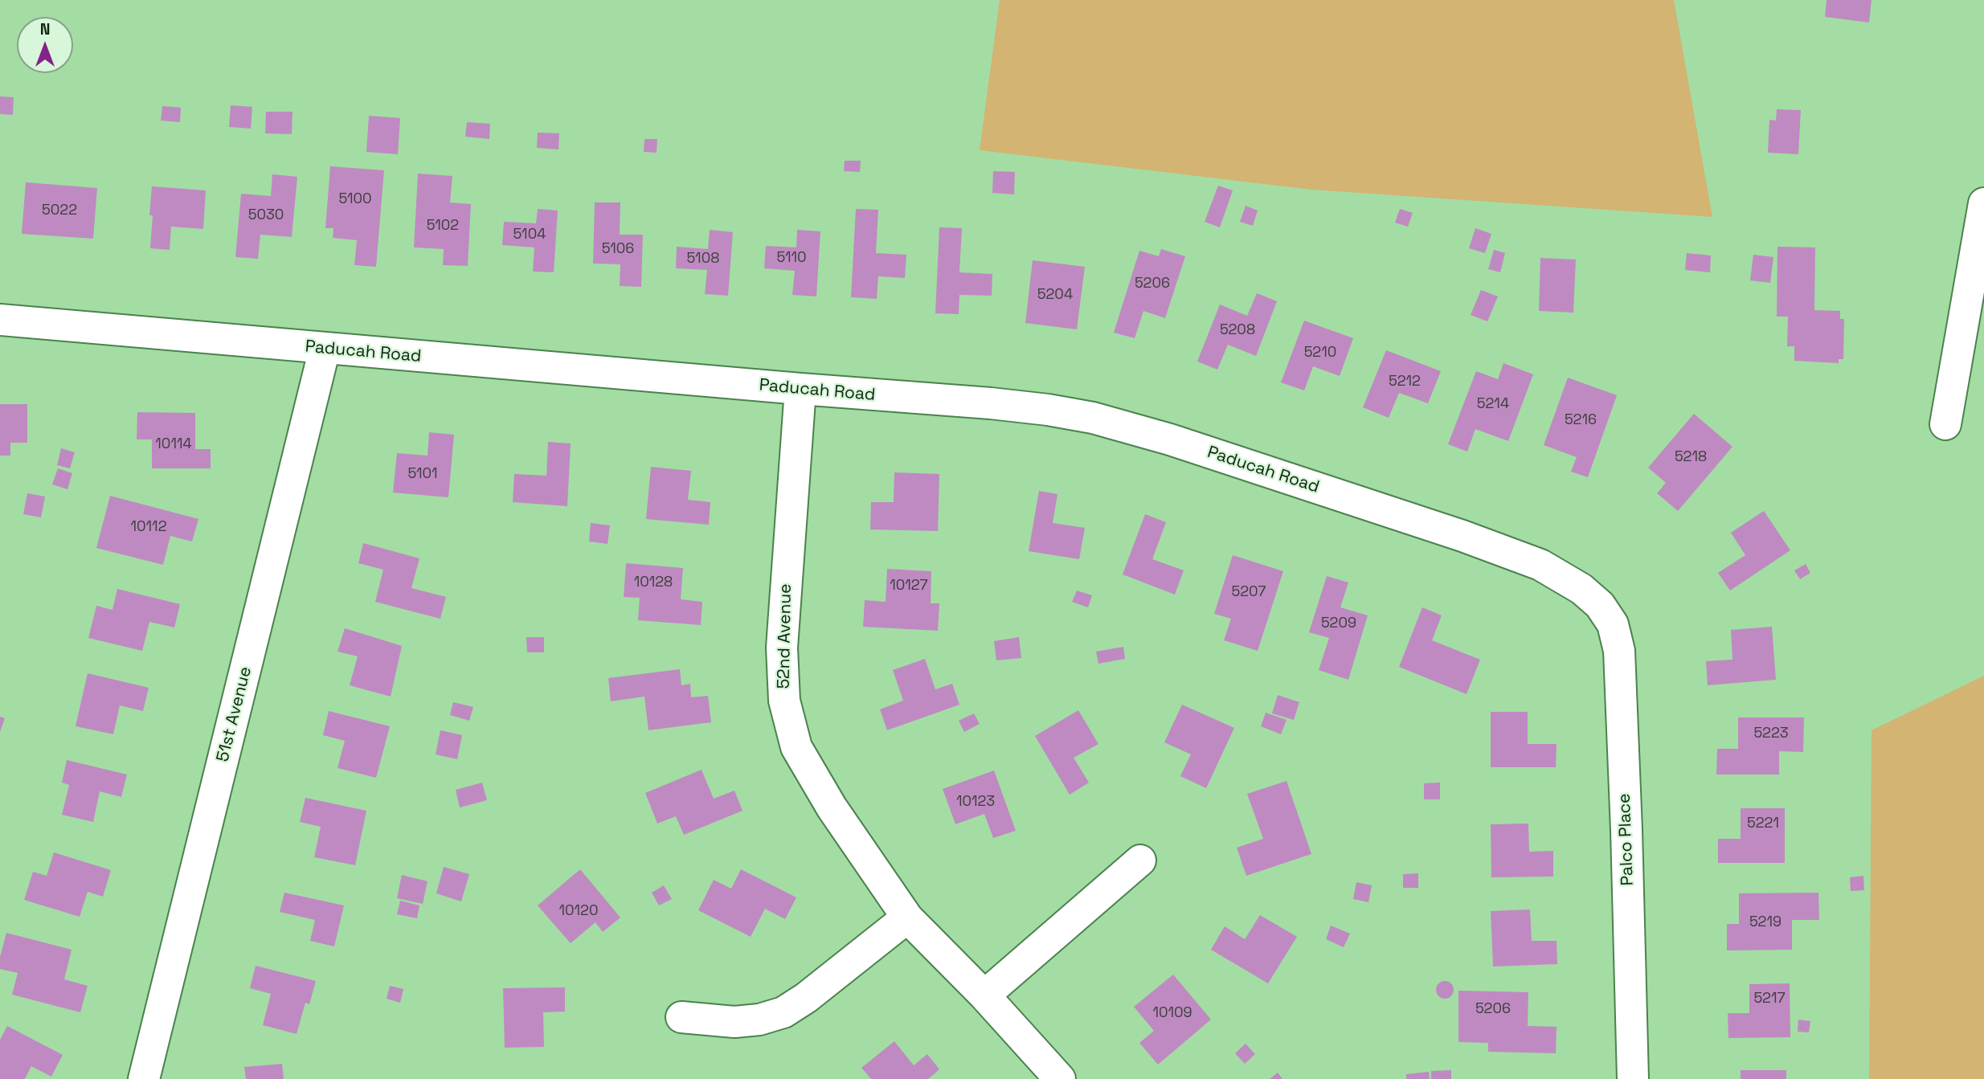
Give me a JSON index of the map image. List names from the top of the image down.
{
  "streets": {
    "street": [
      "Paducah Road",
      "52nd Avenue",
      "51st Avenue",
      "Palco Place"
    ]
  },
  "crossings": [
    ["Paducah Road", "52nd Avenue"],
    ["Paducah Road", "51st Avenue"],
    ["Paducah Road", "Palco Place"]
  ],
  "house_numbers": [
    "5100",
    "5022",
    "5030",
    "5102",
    "5104",
    "5106",
    "5110",
    "5108",
    "5206",
    "5204",
    "5208",
    "5210",
    "5212",
    "5214",
    "5216",
    "10114",
    "5218",
    "5101",
    "10112",
    "10128",
    "10127",
    "5207",
    "5209",
    "5223",
    "10123",
    "5221",
    "10120",
    "5219",
    "5217",
    "5206",
    "10109"
  ],
  "north": "top"
}
